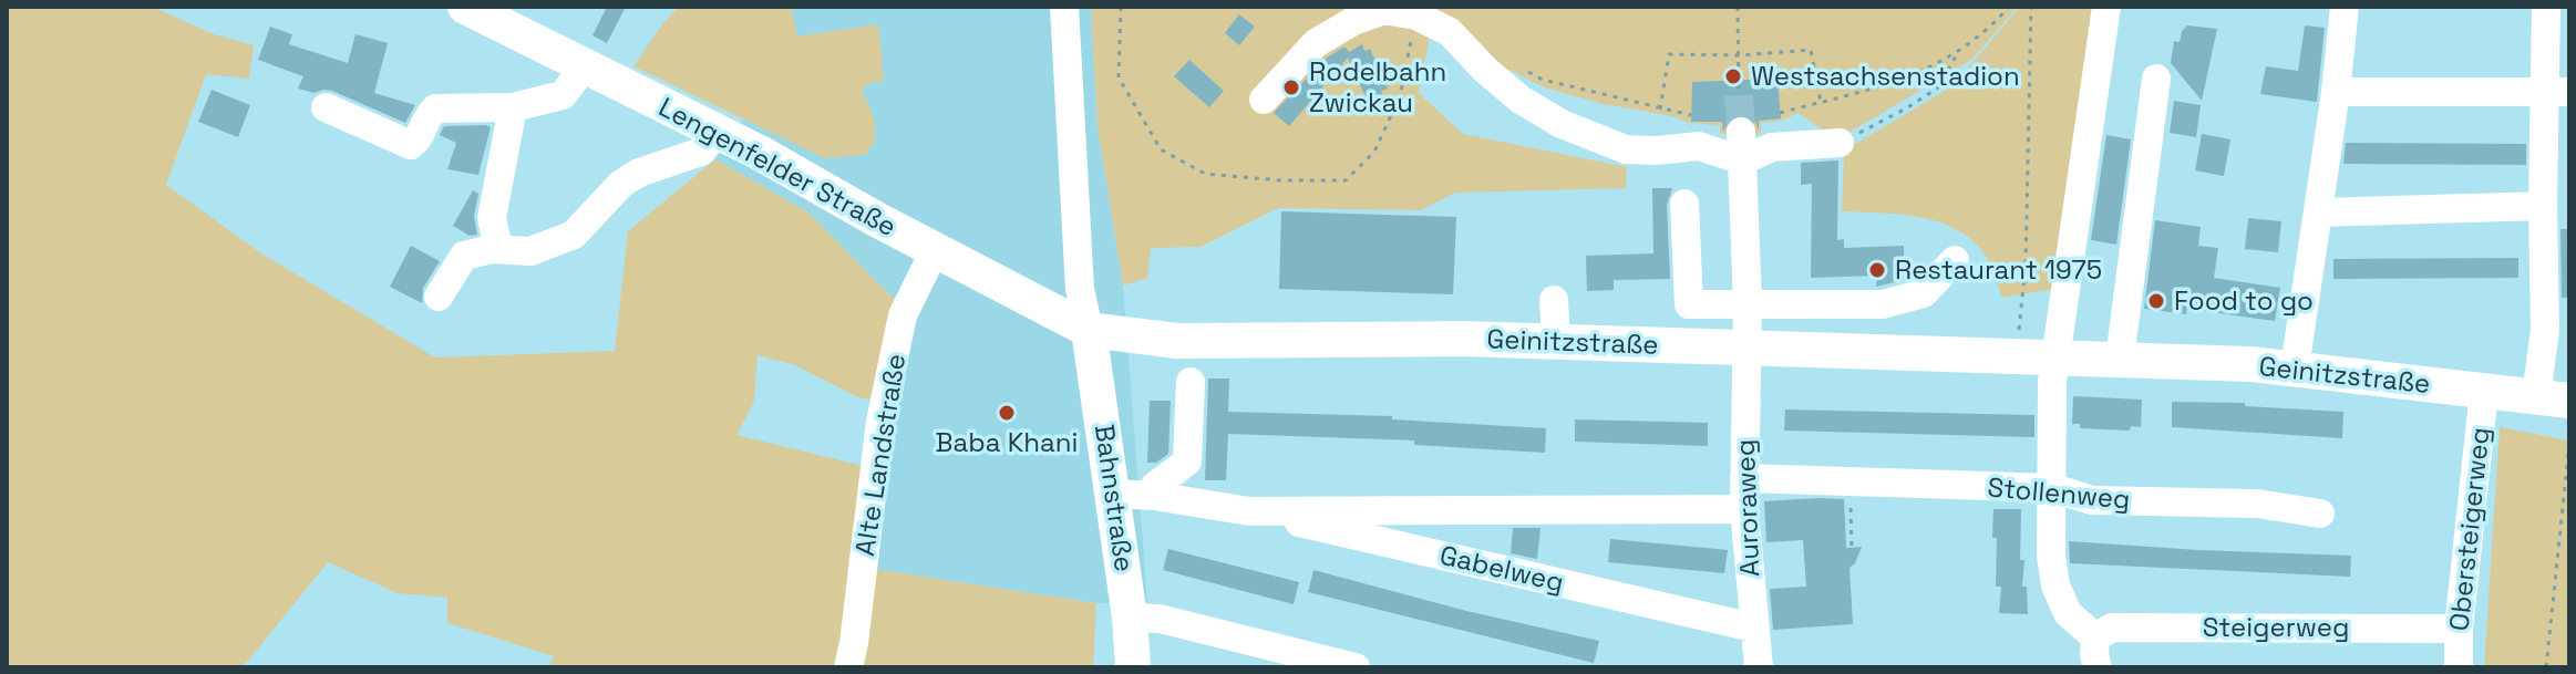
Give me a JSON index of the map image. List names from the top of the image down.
{
  "streets": {
    "main road": ["Lengenfelder Straße", "Geinitzstraße", "Bahnstraße"],
    "street": [
      "Alte Landstraße",
      "Stollenweg",
      "Auroraweg",
      "Obersteigerweg",
      "Gabelweg",
      "Steigerweg"
    ]
  },
  "crossings": [
    ["Lengenfelder Straße", "Geinitzstraße"],
    ["Lengenfelder Straße", "Alte Landstraße"],
    ["Lengenfelder Straße", "Bahnstraße"],
    ["Geinitzstraße", "Bahnstraße"],
    ["Geinitzstraße", "Auroraweg"],
    ["Geinitzstraße", "Obersteigerweg"],
    ["Stollenweg", "Auroraweg"],
    ["Bahnstraße", "Gabelweg"],
    ["Auroraweg", "Gabelweg"],
    ["Obersteigerweg", "Steigerweg"]
  ],
  "places": [
    "Westsachsenstadion",
    "Rodelbahn Zwickau",
    "Restaurant 1975",
    "Food to go",
    "Baba Khani"
  ]
}
